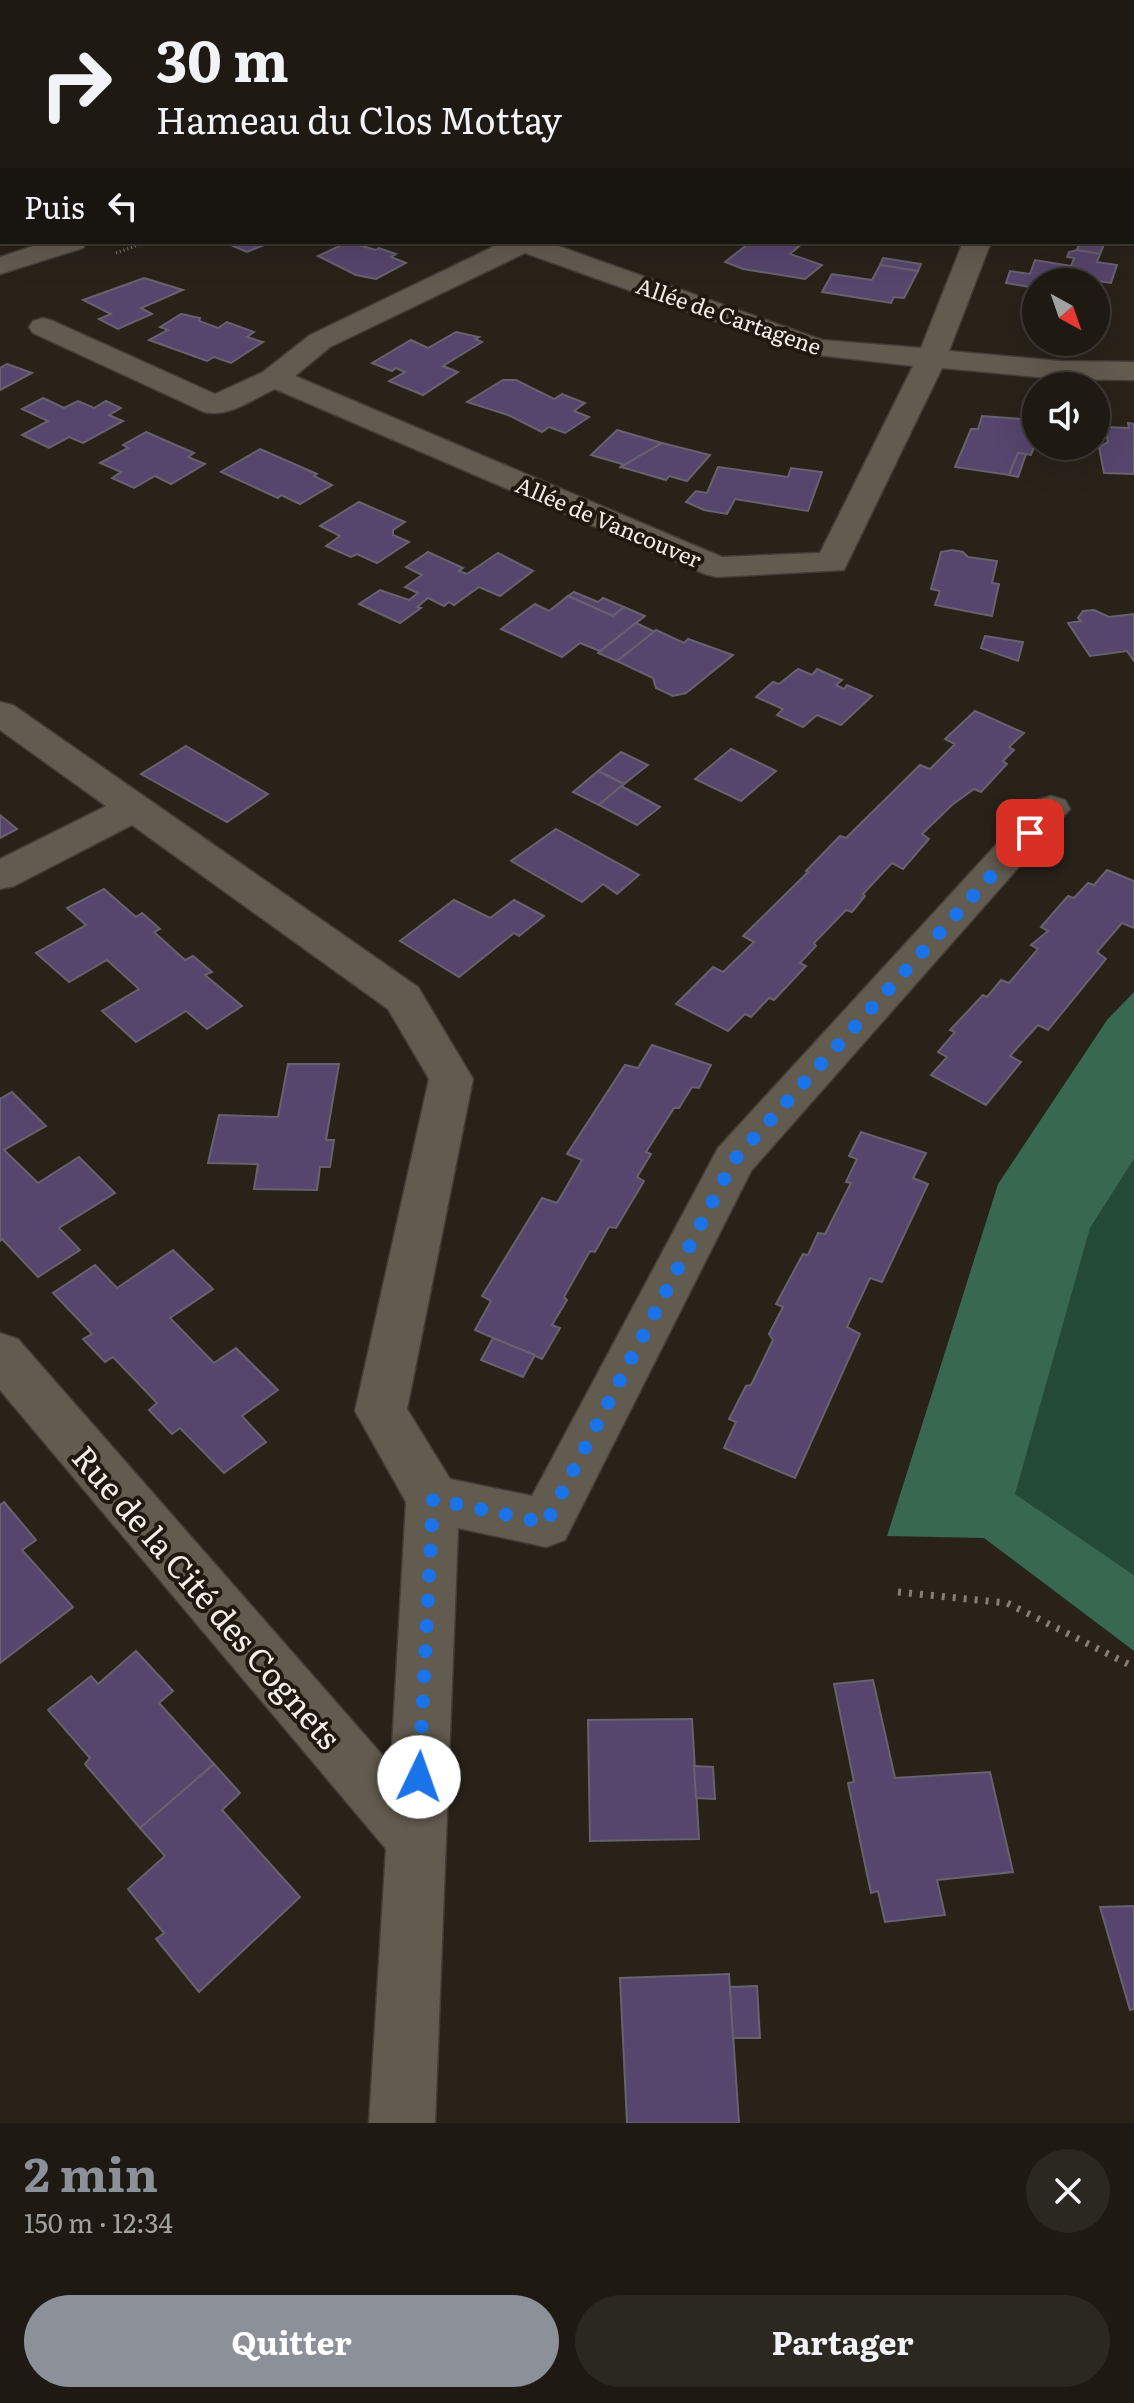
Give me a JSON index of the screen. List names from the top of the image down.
{
  "streets": {
    "street": ["Allée de Cartagene", "Allée de Vancouver", "Rue de la Cité des Cognets"]
  },
  "crossings": [
    ["Allée de Cartagene", "Allée de Vancouver"]
  ],
  "north": "bottom right",
  "page": {
    "turn": ["30 m", "Hameau du Clos Mottay"],
    "then": "Puis",
    "heading": ["2 min", "150 m · 12:34"],
    "buttons": ["Quitter", "Partager"]
  }
}
